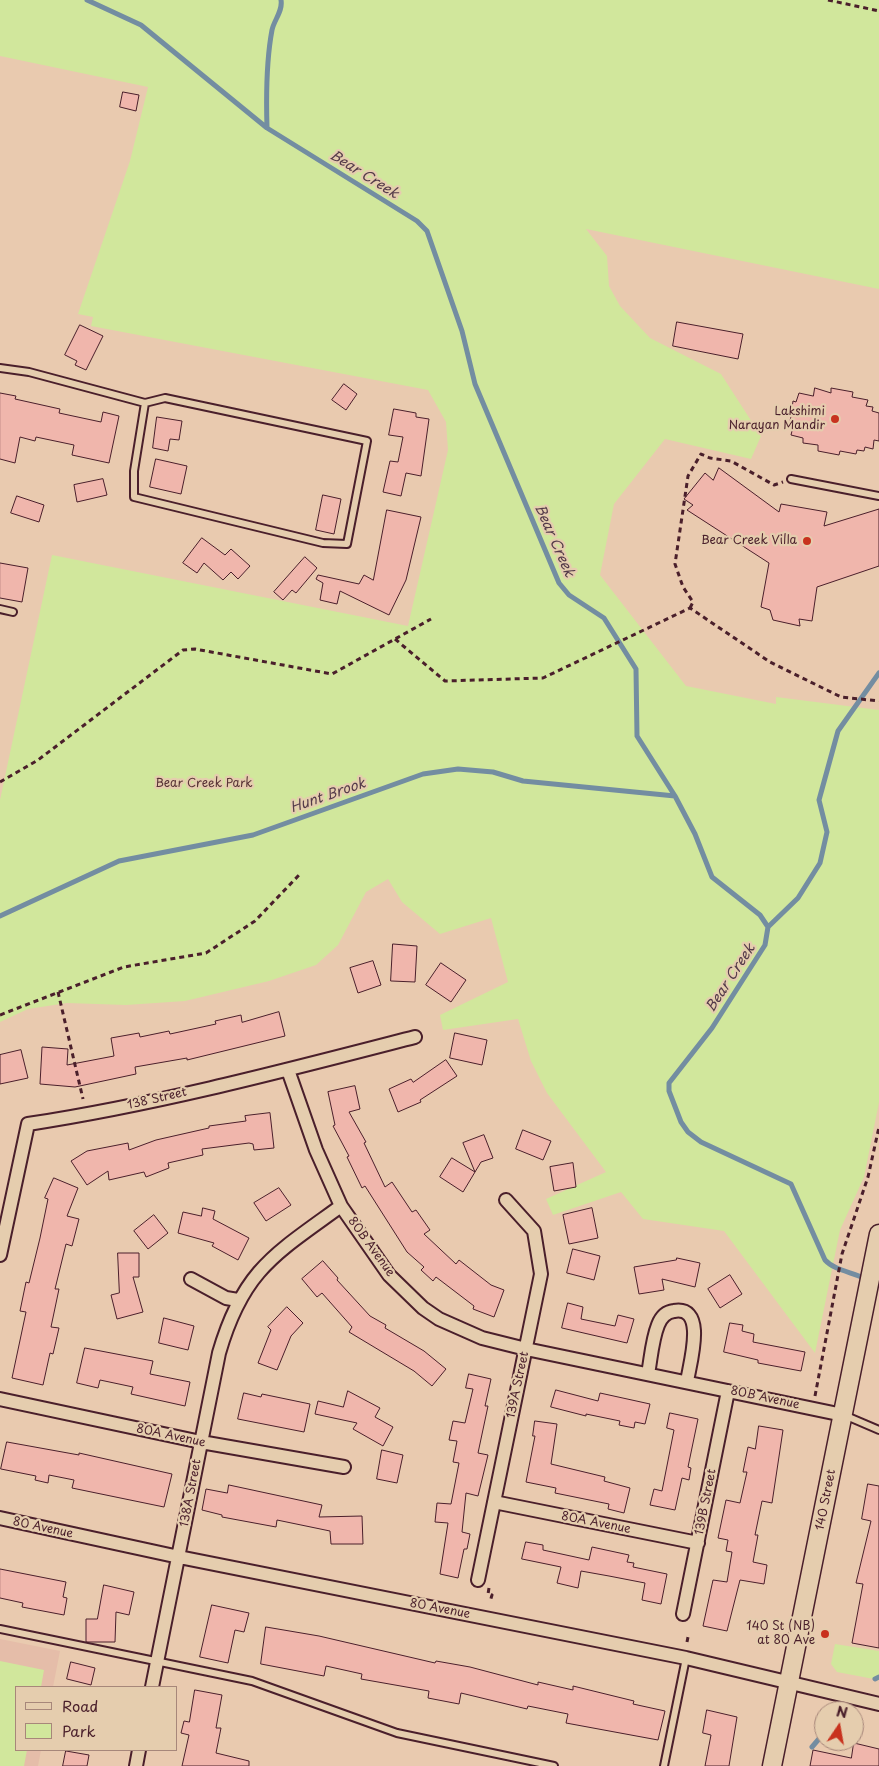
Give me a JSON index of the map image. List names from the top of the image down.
{
  "streets": {
    "main road": ["140 Street"],
    "street": [
      "138 Street",
      "80B Avenue",
      "139A Street",
      "80A Avenue",
      "138A Street",
      "139B Street",
      "80 Avenue"
    ]
  },
  "crossings": [
    ["138 Street", "80B Avenue"],
    ["80B Avenue", "139A Street"],
    ["80B Avenue", "138A Street"],
    ["80B Avenue", "140 Street"],
    ["80B Avenue", "139B Street"],
    ["139A Street", "80A Avenue"],
    ["80A Avenue", "138A Street"],
    ["80A Avenue", "139B Street"],
    ["138A Street", "80 Avenue"],
    ["140 Street", "80 Avenue"]
  ],
  "water": ["Bear Creek", "Hunt Brook"],
  "parks": ["Bear Creek Park"],
  "places": ["Lakshimi Narayan Mandir", "Bear Creek Villa", "140 St (NB) at 80 Ave"],
  "legend": ["Road", "Park"],
  "north": "top"
}
